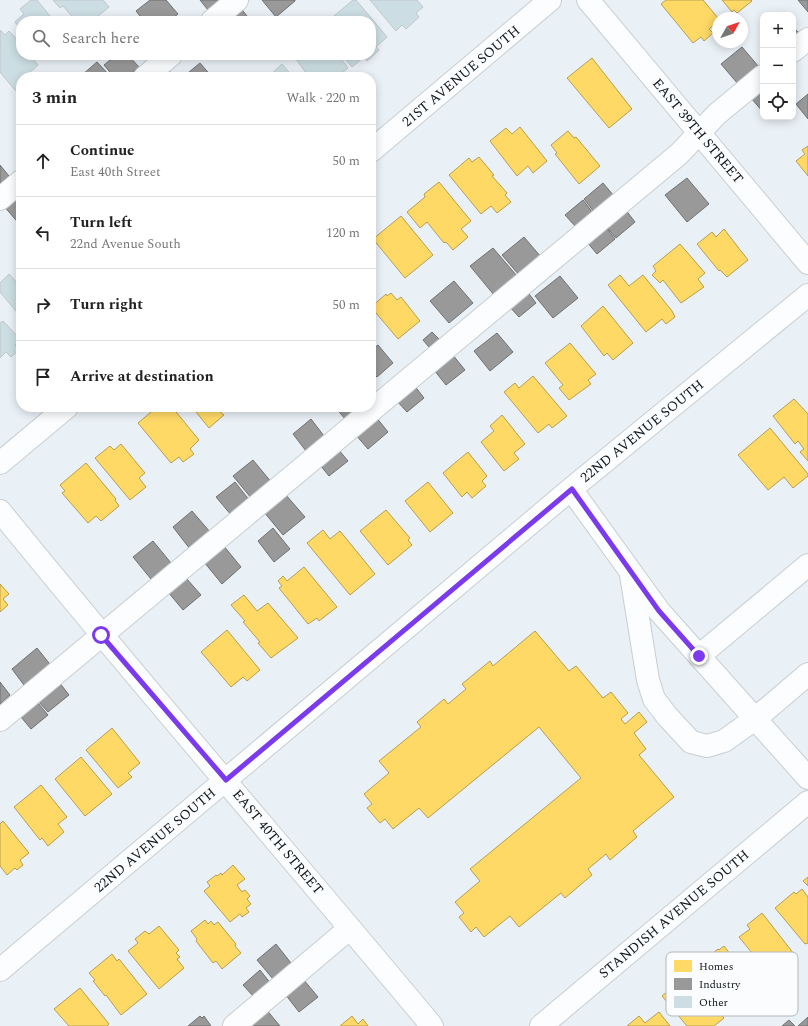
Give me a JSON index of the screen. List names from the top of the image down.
{
  "streets": {
    "street": [
      "21ST AVENUE SOUTH",
      "EAST 39TH STREET",
      "22ND AVENUE SOUTH",
      "EAST 40TH STREET",
      "STANDISH AVENUE SOUTH"
    ]
  },
  "crossings": [
    ["22ND AVENUE SOUTH", "EAST 40TH STREET"]
  ],
  "legend": ["Homes", "Industry", "Other"],
  "north": "top right",
  "page": {
    "map_buttons": ["+", "−"],
    "search": "Search here",
    "heading": ["3 min", "Walk · 220 m"],
    "list": [
      ["Continue", "East 40th Street", "50 m"],
      ["Turn left", "22nd Avenue South", "120 m"],
      ["Turn right", "50 m"],
      "Arrive at destination"
    ]
  }
}
